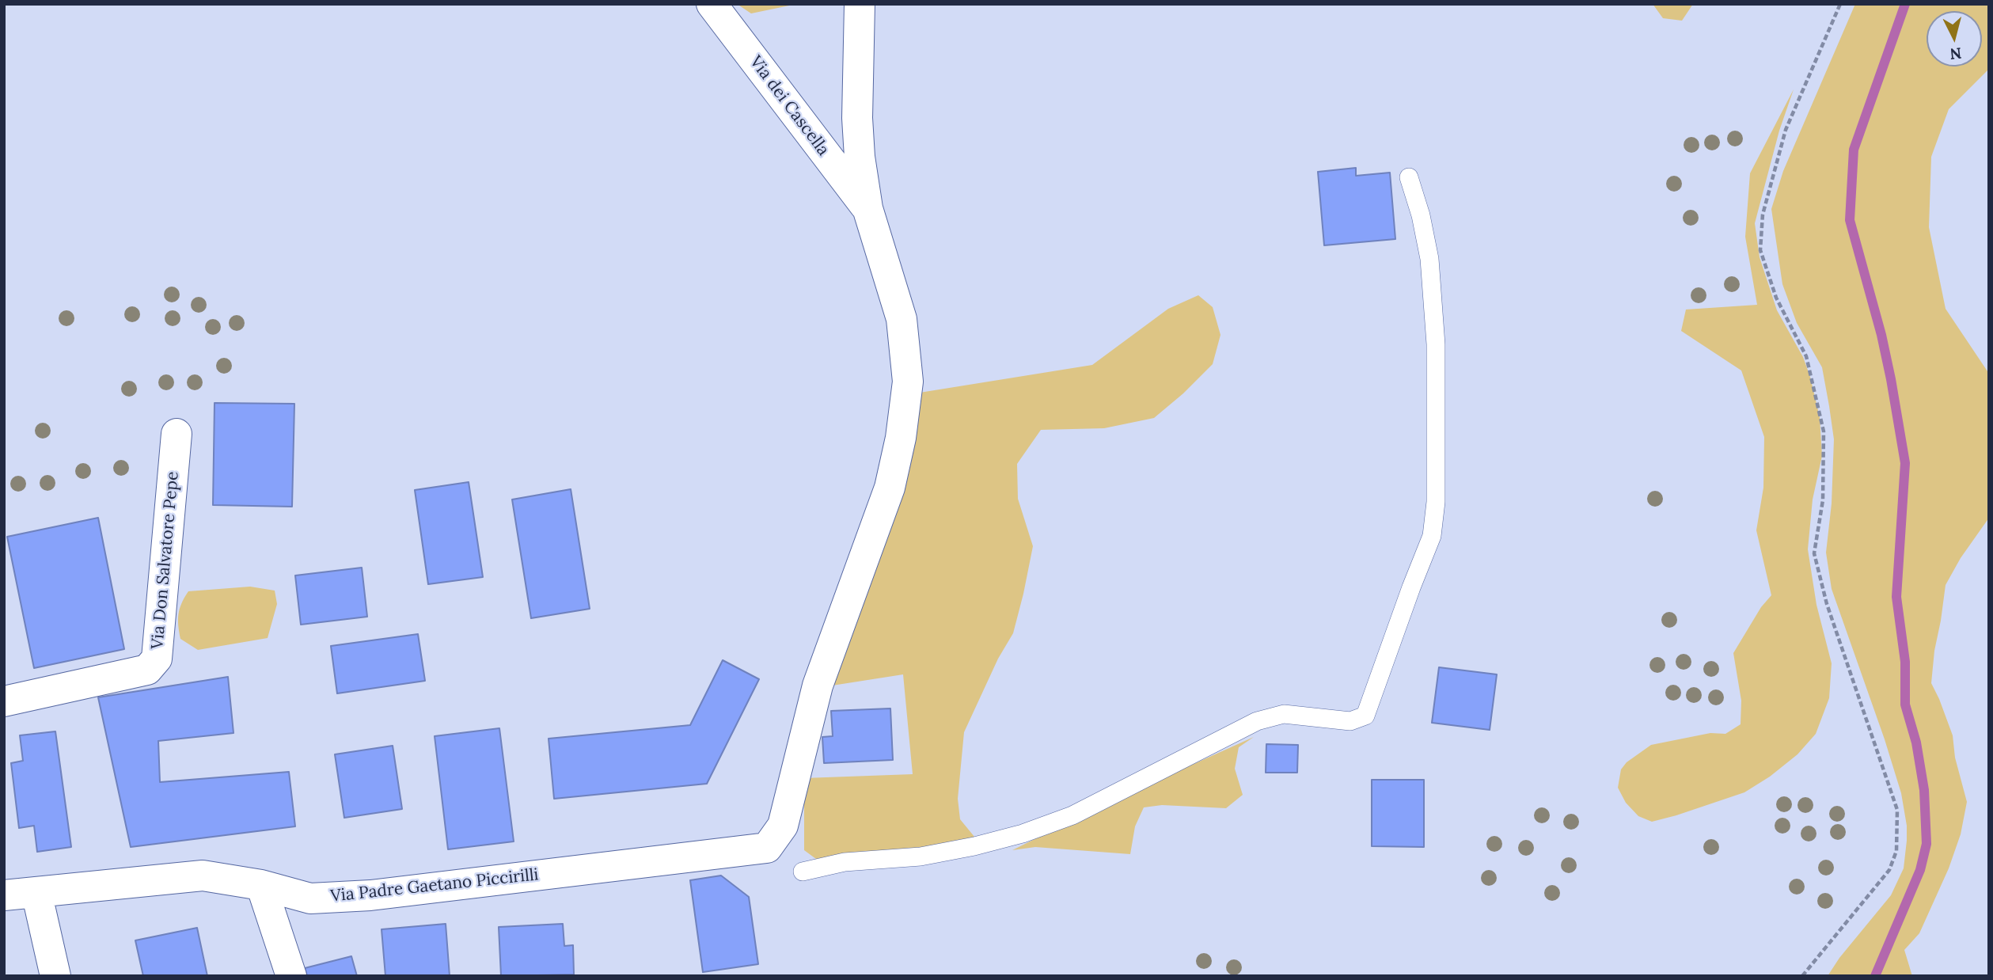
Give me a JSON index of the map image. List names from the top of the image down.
{
  "streets": {
    "street": ["Via dei Cascella", "Via Don Salvatore Pepe", "Via Padre Gaetano Piccirilli"]
  },
  "crossings": [
    ["Via dei Cascella", "Via Padre Gaetano Piccirilli"]
  ],
  "north": "bottom"
}
